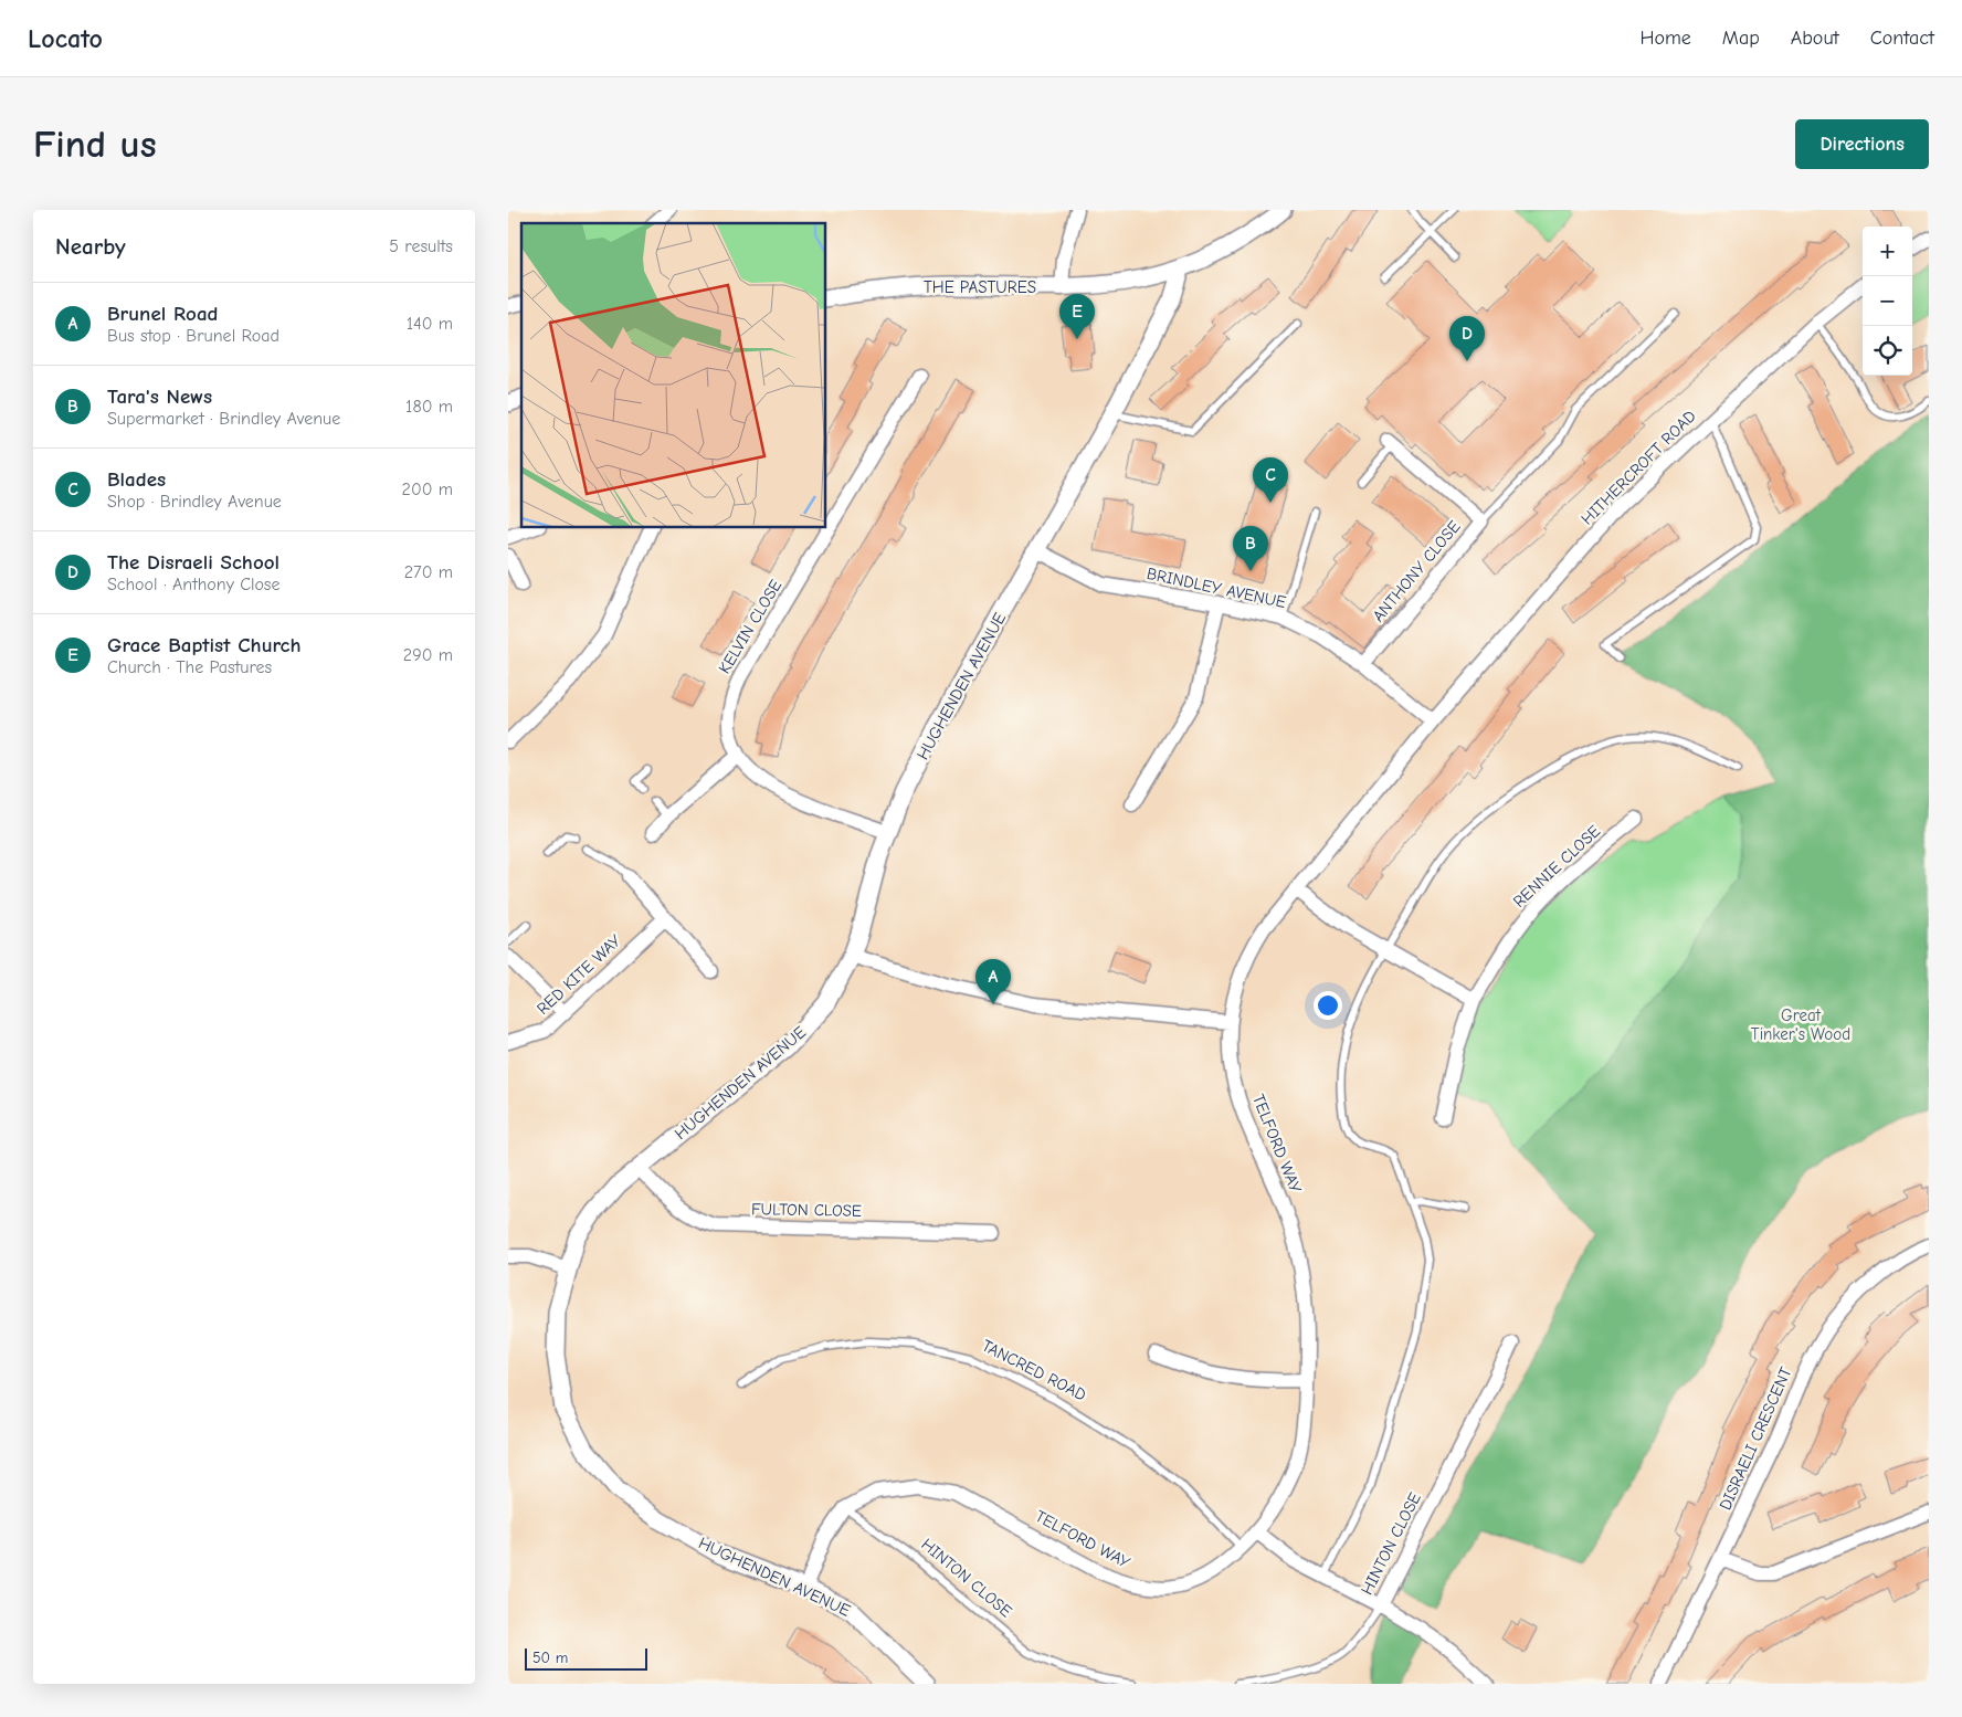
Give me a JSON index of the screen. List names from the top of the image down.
{
  "streets": {
    "street": [
      "THE PASTURES",
      "HITHERCROFT ROAD",
      "ANTHONY CLOSE",
      "BRINDLEY AVENUE",
      "KELVIN CLOSE",
      "HUGHENDEN AVENUE",
      "RENNIE CLOSE",
      "RED KITE WAY",
      "TELFORD WAY",
      "FULTON CLOSE",
      "DISRAELI CRESCENT",
      "HINTON CLOSE"
    ],
    "lane": ["TANCRED ROAD"]
  },
  "crossings": [
    ["THE PASTURES", "HUGHENDEN AVENUE"],
    ["HITHERCROFT ROAD", "BRINDLEY AVENUE"],
    ["HITHERCROFT ROAD", "TELFORD WAY"],
    ["ANTHONY CLOSE", "BRINDLEY AVENUE"],
    ["BRINDLEY AVENUE", "HUGHENDEN AVENUE"],
    ["BRINDLEY AVENUE", "TELFORD WAY"],
    ["KELVIN CLOSE", "HUGHENDEN AVENUE"],
    ["HUGHENDEN AVENUE", "FULTON CLOSE"],
    ["TELFORD WAY", "TANCRED ROAD"],
    ["TELFORD WAY", "HINTON CLOSE"]
  ],
  "parks": ["Great Tinker's Wood"],
  "scale_bar": "50 m",
  "page": {
    "header": "Locato",
    "nav": [
      "Home",
      "Map",
      "About",
      "Contact"
    ],
    "buttons": "Directions",
    "title": "Find us",
    "heading": ["Nearby", "5 results"],
    "map_buttons": ["+", "−"],
    "list": [
      {
        "mark": "A",
        "name": "Brunel Road",
        "note": "Bus stop · Brunel Road",
        "value": "140 m"
      },
      {
        "mark": "B",
        "name": "Tara's News",
        "note": "Supermarket · Brindley Avenue",
        "value": "180 m"
      },
      {
        "mark": "C",
        "name": "Blades",
        "note": "Shop · Brindley Avenue",
        "value": "200 m"
      },
      {
        "mark": "D",
        "name": "The Disraeli School",
        "note": "School · Anthony Close",
        "value": "270 m"
      },
      {
        "mark": "E",
        "name": "Grace Baptist Church",
        "note": "Church · The Pastures",
        "value": "290 m"
      }
    ],
    "pins": [
      "E",
      "D",
      "C",
      "B",
      "A"
    ],
    "scale": "50 m"
  }
}
